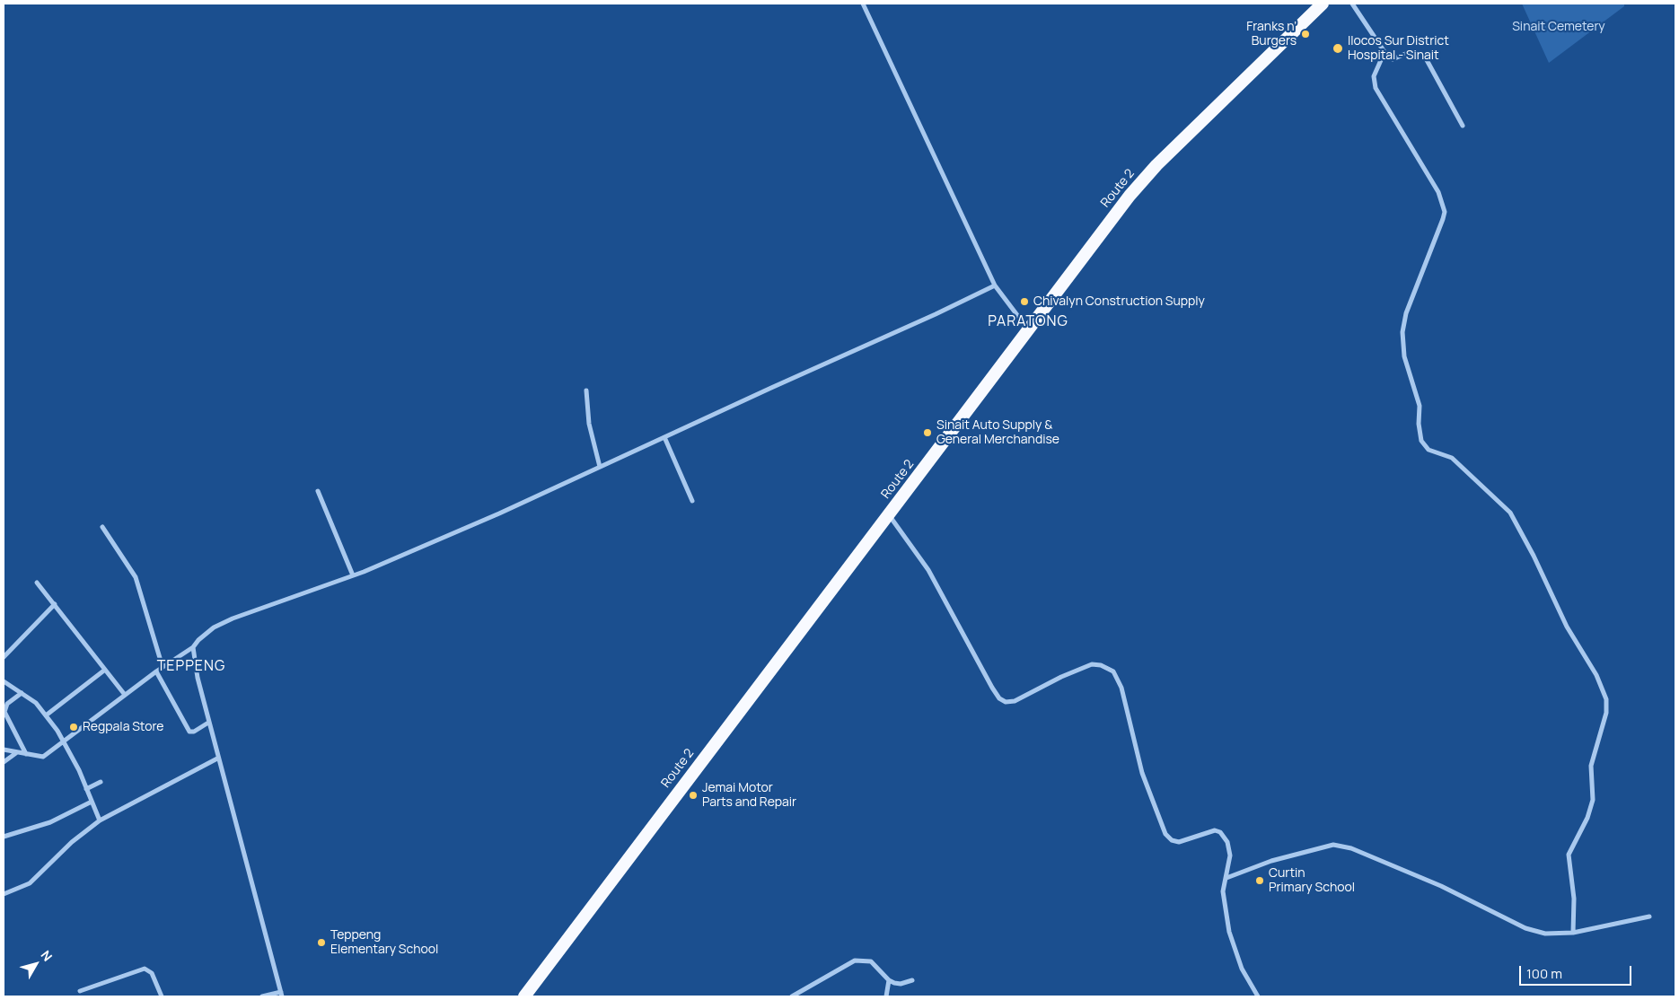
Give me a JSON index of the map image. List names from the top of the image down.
{
  "streets": {
    "highway": ["Route 2"]
  },
  "districts": ["PARATONG", "TEPPENG"],
  "parks": ["Sinait Cemetery"],
  "places": [
    "Franks n’ Burgers",
    "Ilocos Sur District Hospital - Sinait",
    "Chivalyn Construction Supply",
    "Sinait Auto Supply & General Merchandise",
    "Regpala Store",
    "Jemai Motor Parts and Repair",
    "Curtin Primary School",
    "Teppeng Elementary School"
  ],
  "scale_bar": "100 m",
  "north": "top right"
}
